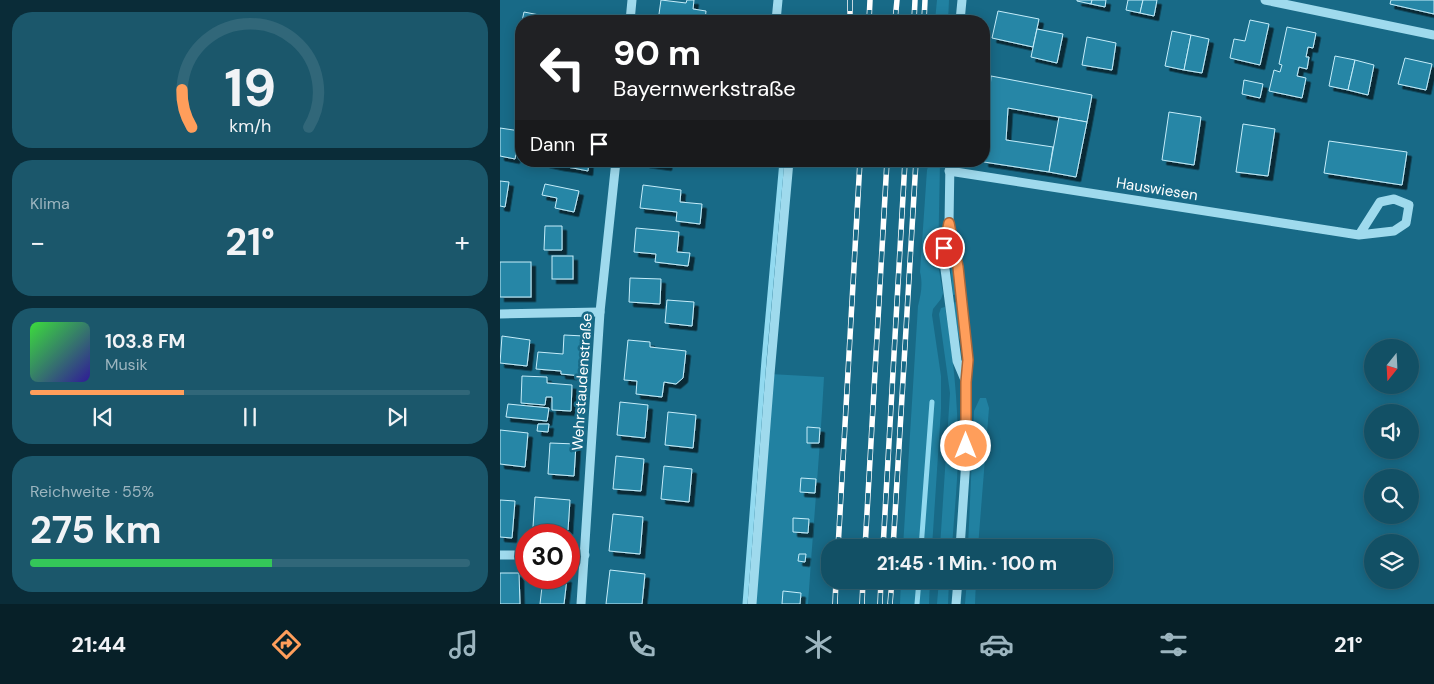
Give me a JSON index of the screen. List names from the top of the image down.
{
  "streets": {
    "street": ["Hauswiesen", "Wehrstaudenstraße"]
  },
  "north": "bottom",
  "page": {
    "turn": ["90 m", "Bayernwerkstraße"],
    "then": "Dann",
    "tile": [
      "Klima",
      ["Reichweite · 55%", "275 km"]
    ],
    "heat": ["−", "21°", "+"],
    "song": ["103.8 FM", "Musik"],
    "limit": "30",
    "trip": "21:45 · 1 Min. · 100 m",
    "tabs": ["21:44", "21°"],
    "gauge": ["19", "km/h"]
  }
}
